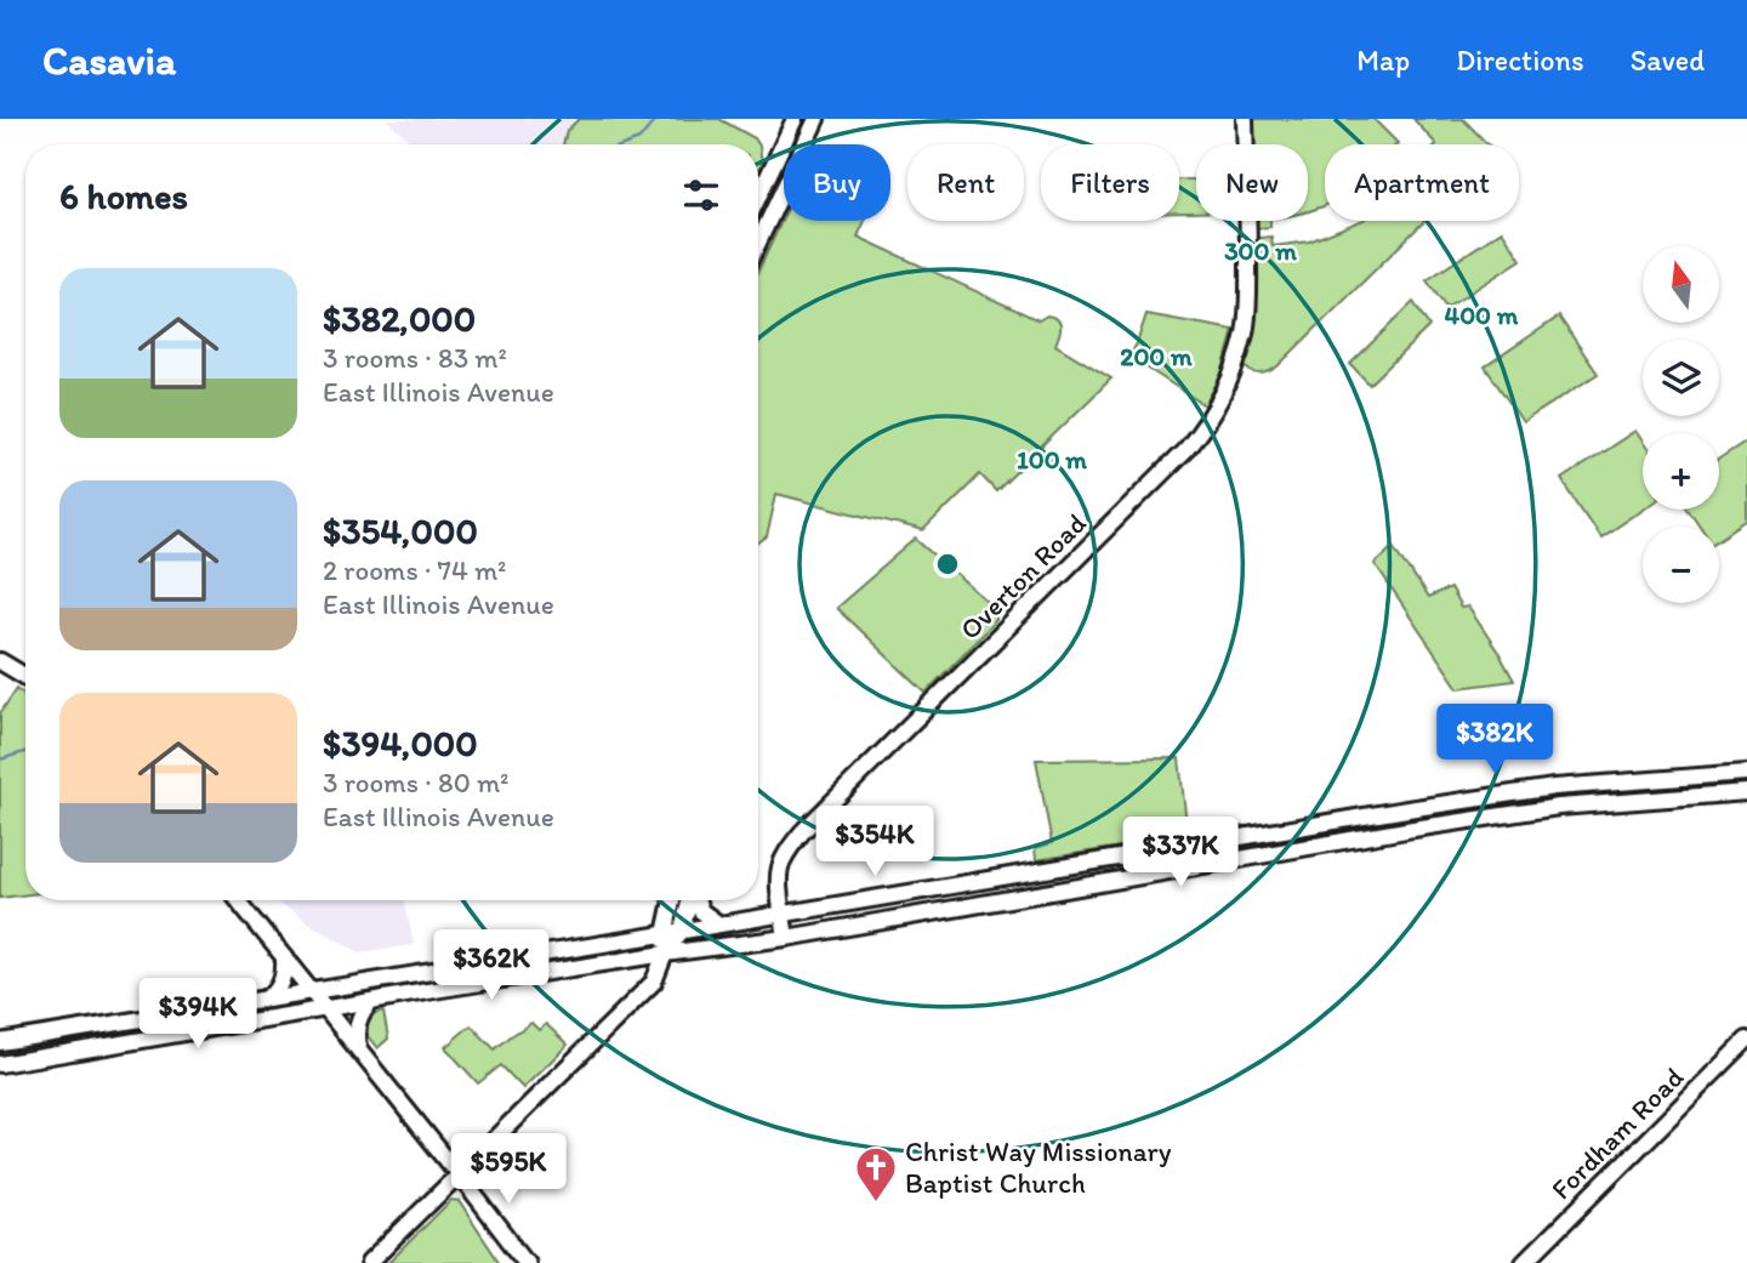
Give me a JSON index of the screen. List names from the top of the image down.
{
  "streets": {
    "main road": ["Overton Road", "Fordham Road"]
  },
  "places": {
    "church": ["Christ Way Missionary Baptist Church"]
  },
  "north": "top",
  "page": {
    "header": "Casavia",
    "nav": ["Map", "Directions", "Saved"],
    "chip": [
      "Buy",
      "Rent",
      "Filters",
      "New",
      "Apartment"
    ],
    "heading": "6 homes",
    "map_buttons": ["+", "−"],
    "list": [
      {
        "name": "$382,000",
        "note": "3 rooms · 83 m² · East Illinois Avenue"
      },
      {
        "name": "$354,000",
        "note": "2 rooms · 74 m² · East Illinois Avenue"
      },
      {
        "name": "$394,000",
        "note": "3 rooms · 80 m² · East Illinois Avenue"
      }
    ],
    "price": [
      "$382K",
      "$354K",
      "$337K",
      "$362K",
      "$394K",
      "$595K"
    ]
  },
  "rings": [
    "300 m",
    "400 m",
    "200 m",
    "100 m"
  ]
}
